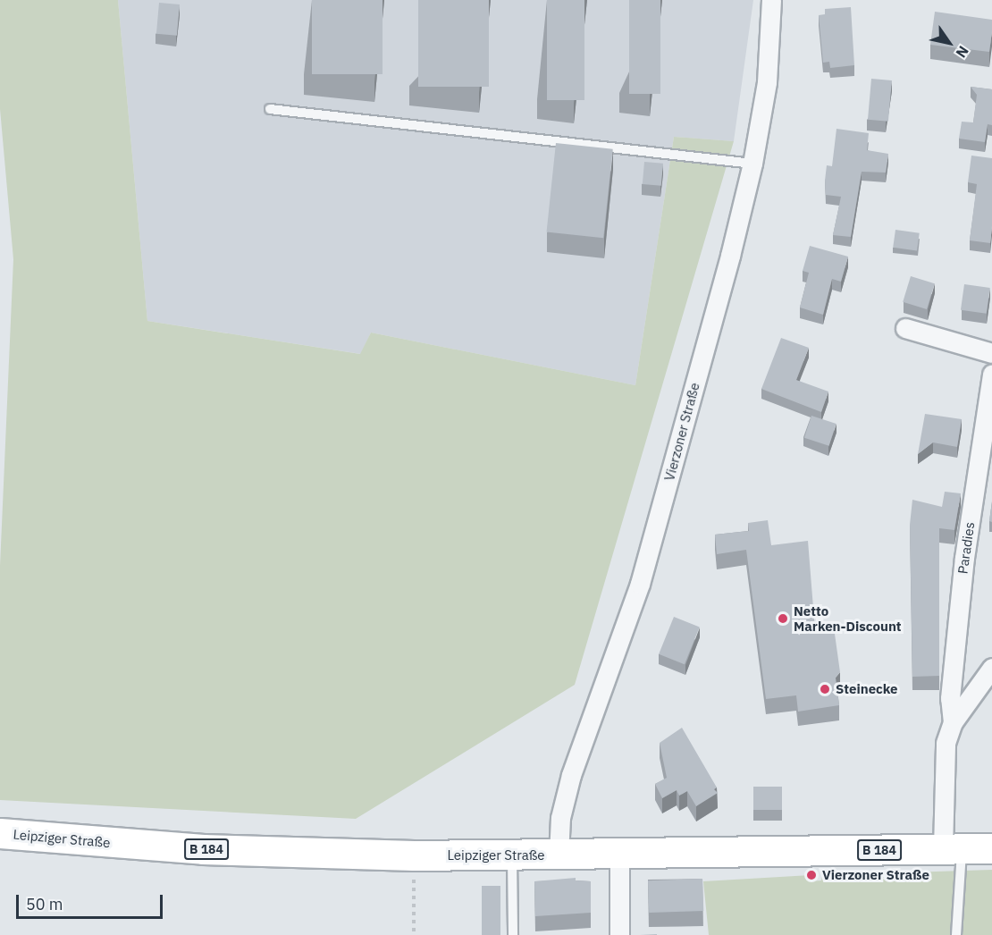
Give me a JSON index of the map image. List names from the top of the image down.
{
  "streets": {
    "main road": ["Leipziger Straße", "B 184"],
    "street": ["Vierzoner Straße", "Paradies"]
  },
  "crossings": [
    ["Vierzoner Straße", "Leipziger Straße"],
    ["Paradies", "Leipziger Straße"]
  ],
  "places": ["Netto Marken-Discount", "Steinecke", "Vierzoner Straße"],
  "scale_bar": "50 m",
  "north": "bottom right"
}
